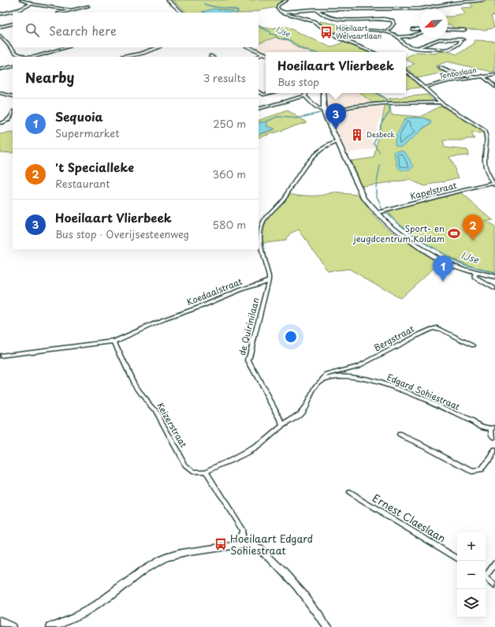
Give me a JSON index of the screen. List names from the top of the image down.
{
  "streets": {
    "street": [
      "Tenboslaan",
      "Kapelstraat",
      "Koedaalstraat",
      "de Quirinilaan",
      "Bergstraat",
      "Edgard Sohiestraat",
      "Keizerstraat",
      "Ernest Claeslaan"
    ]
  },
  "crossings": [
    ["Koedaalstraat", "de Quirinilaan"],
    ["Koedaalstraat", "Keizerstraat"],
    ["Bergstraat", "Edgard Sohiestraat"]
  ],
  "water": ["IJse"],
  "places": {
    "bus stop": ["Hoeilaart Welvaartlaan", "Hoeilaart Edgard Sohiestraat"],
    "building": ["Desbeck"],
    "sports": ["Sport- en jeugdcentrum Koldam"]
  },
  "north": "bottom left",
  "page": {
    "search": "Search here",
    "popup": ["Hoeilaart Vlierbeek", "Bus stop"],
    "heading": ["Nearby", "3 results"],
    "list": [
      {
        "mark": "1",
        "name": "Sequoia",
        "note": "Supermarket",
        "value": "250 m"
      },
      {
        "mark": "2",
        "name": "'t Specialleke",
        "note": "Restaurant",
        "value": "360 m"
      },
      {
        "mark": "3",
        "name": "Hoeilaart Vlierbeek",
        "note": "Bus stop · Overijsesteenweg",
        "value": "580 m"
      }
    ],
    "pins": ["3", "2", "1"],
    "map_buttons": ["+", "−"]
  }
}
